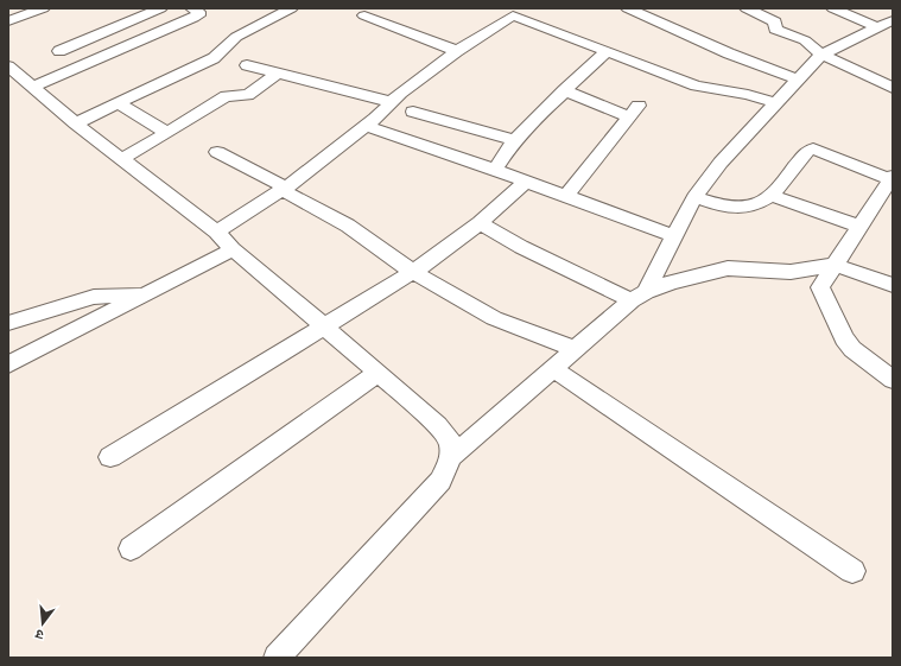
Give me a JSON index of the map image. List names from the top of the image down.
{
  "north": "bottom"
}
